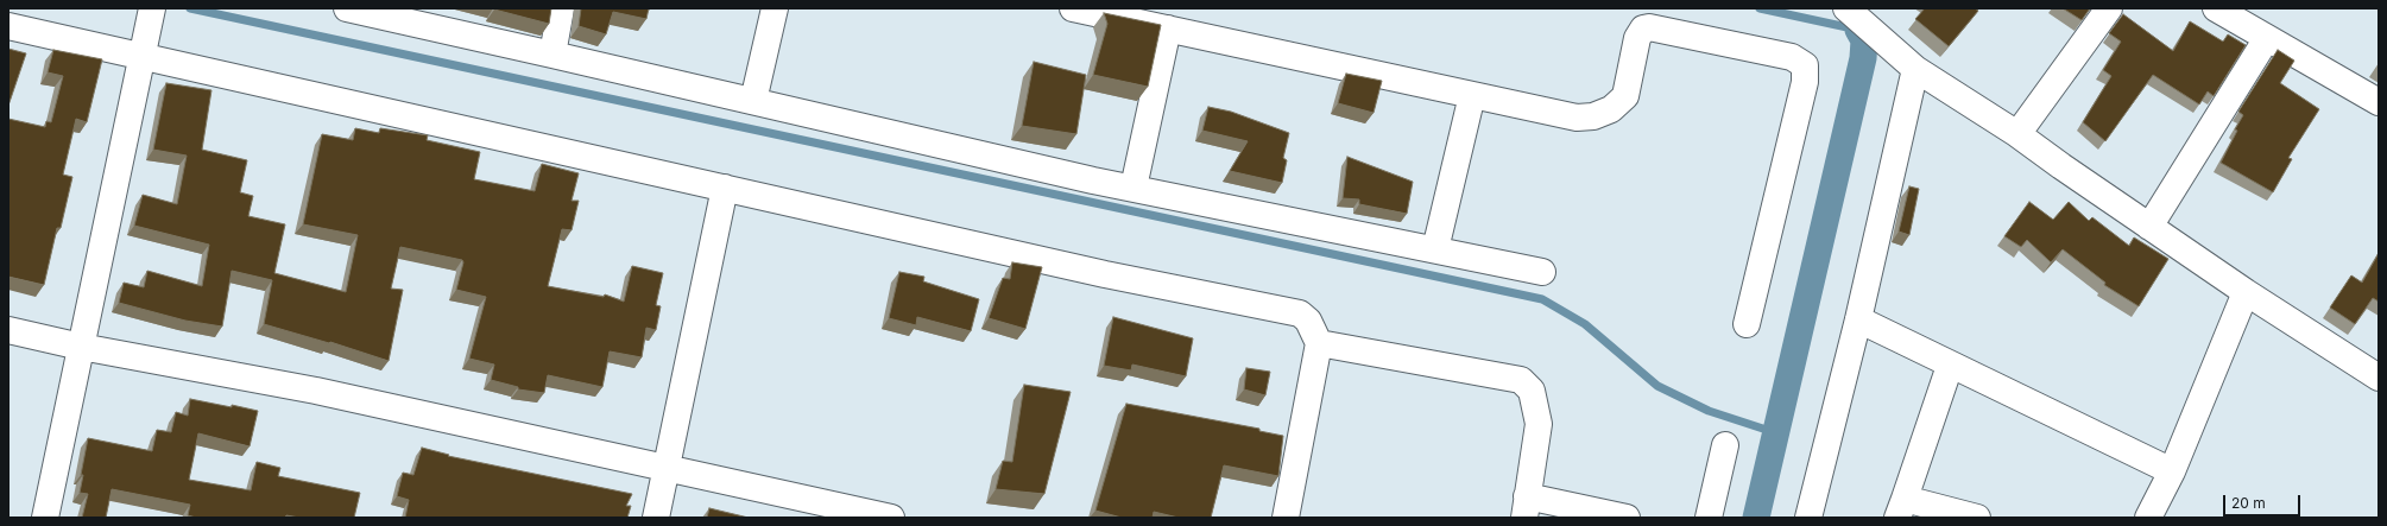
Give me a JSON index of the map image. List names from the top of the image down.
{
  "scale_bar": "20 m"
}
